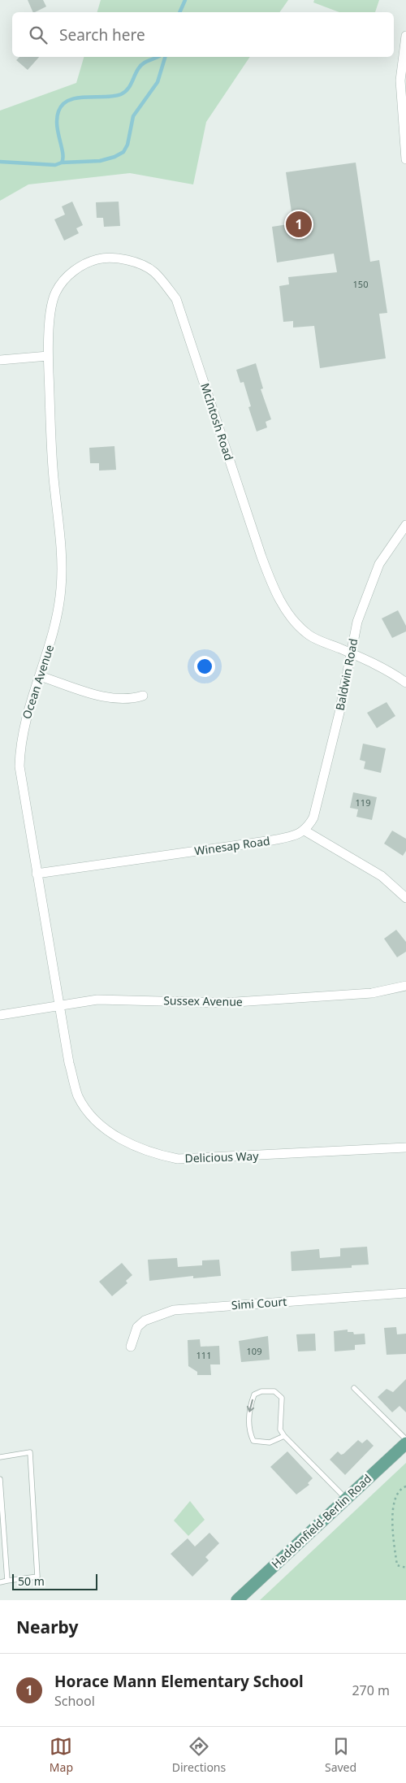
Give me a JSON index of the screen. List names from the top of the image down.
{
  "streets": {
    "main road": ["Haddonfield-Berlin Road"],
    "street": [
      "McIntosh Road",
      "Baldwin Road",
      "Ocean Avenue",
      "Winesap Road",
      "Sussex Avenue",
      "Delicious Way",
      "Simi Court"
    ]
  },
  "crossings": [
    ["McIntosh Road", "Baldwin Road"],
    ["McIntosh Road", "Ocean Avenue"],
    ["Baldwin Road", "Winesap Road"],
    ["Ocean Avenue", "Winesap Road"],
    ["Ocean Avenue", "Sussex Avenue"],
    ["Ocean Avenue", "Delicious Way"],
    ["Sussex Avenue", "Delicious Way"]
  ],
  "house_numbers": [
    "150",
    "119",
    "109",
    "111"
  ],
  "scale_bar": "50 m",
  "page": {
    "search": "Search here",
    "pins": "1",
    "scale": "50 m",
    "heading": "Nearby",
    "list": [
      {
        "mark": "1",
        "name": "Horace Mann Elementary School",
        "note": "School",
        "value": "270 m"
      }
    ],
    "nav": ["Map", "Directions", "Saved"]
  }
}
